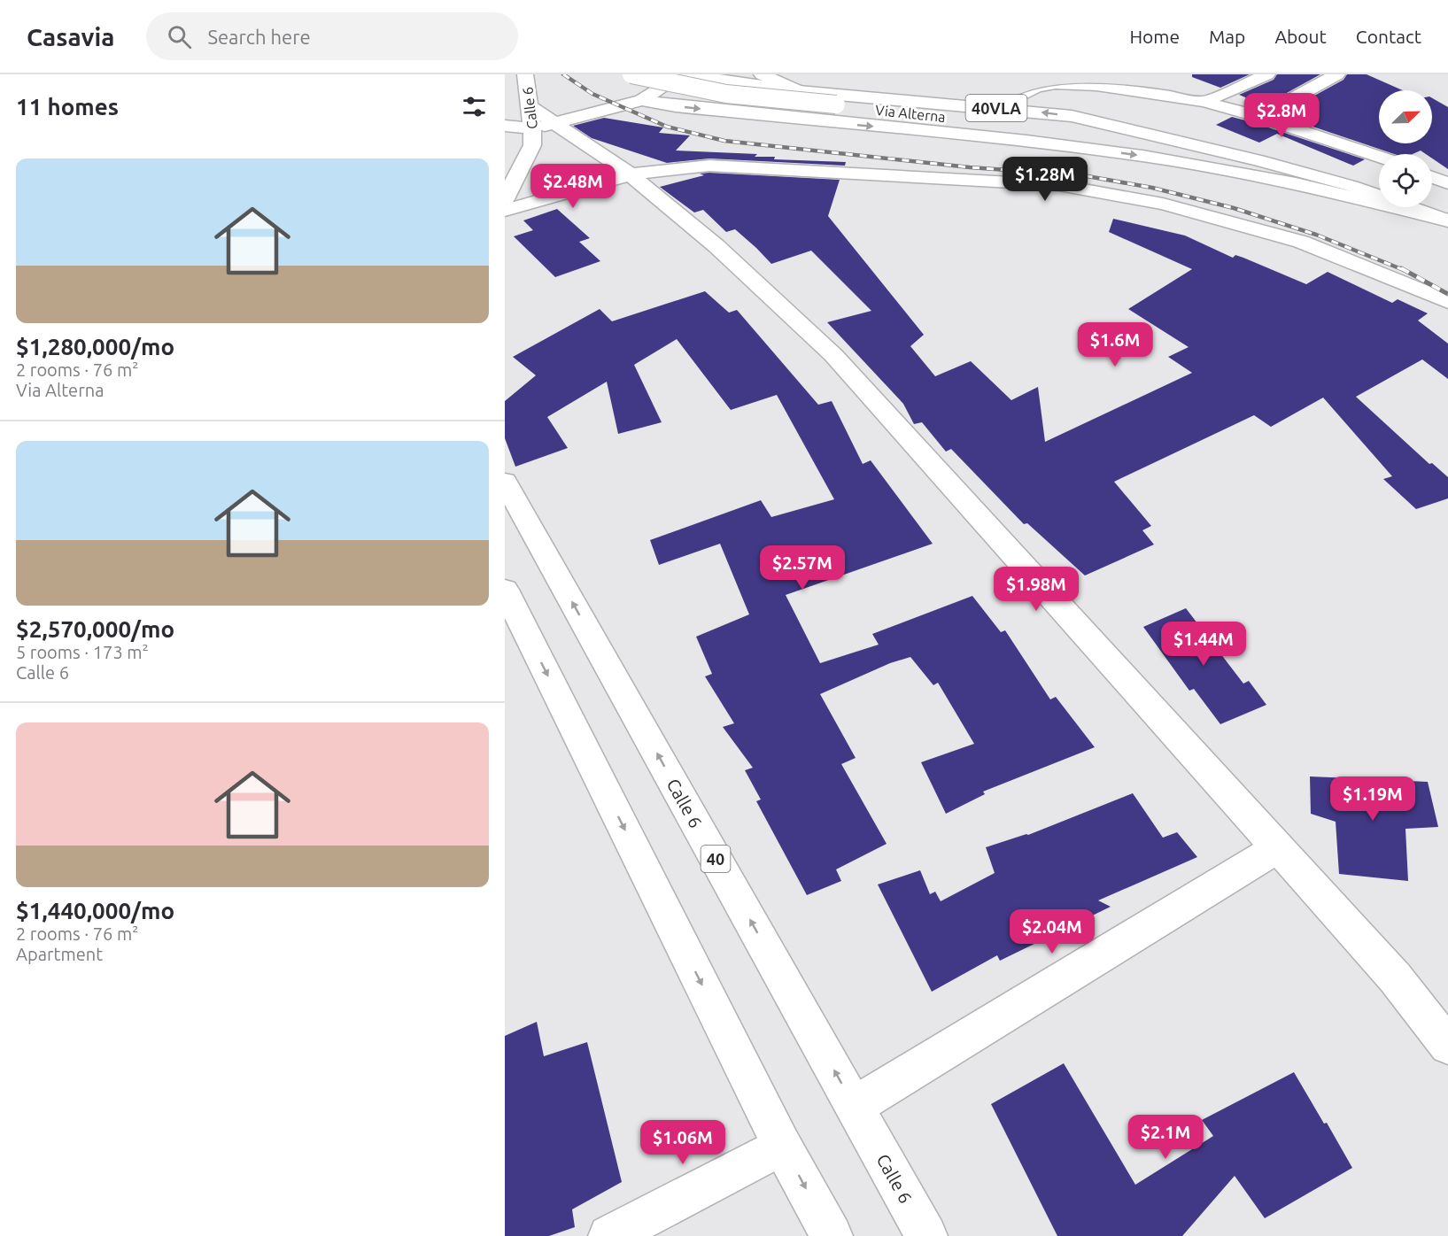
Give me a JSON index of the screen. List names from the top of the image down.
{
  "streets": {
    "main road": [
      "Calle 6",
      "40VLA",
      "Via Alterna",
      "40"
    ]
  },
  "north": "top right",
  "page": {
    "header": "Casavia",
    "search": "Search here",
    "nav": [
      "Home",
      "Map",
      "About",
      "Contact"
    ],
    "heading": "11 homes",
    "price": [
      "$2.8M",
      "$1.28M",
      "$2.48M",
      "$1.6M",
      "$2.57M",
      "$1.98M",
      "$1.44M",
      "$1.19M",
      "$2.04M",
      "$2.1M",
      "$1.06M"
    ],
    "list": [
      {
        "name": "$1,280,000/mo",
        "note": "2 rooms · 76 m² · Via Alterna"
      },
      {
        "name": "$2,570,000/mo",
        "note": "5 rooms · 173 m² · Calle 6"
      },
      {
        "name": "$1,440,000/mo",
        "note": "2 rooms · 76 m² · Apartment"
      }
    ]
  }
}
